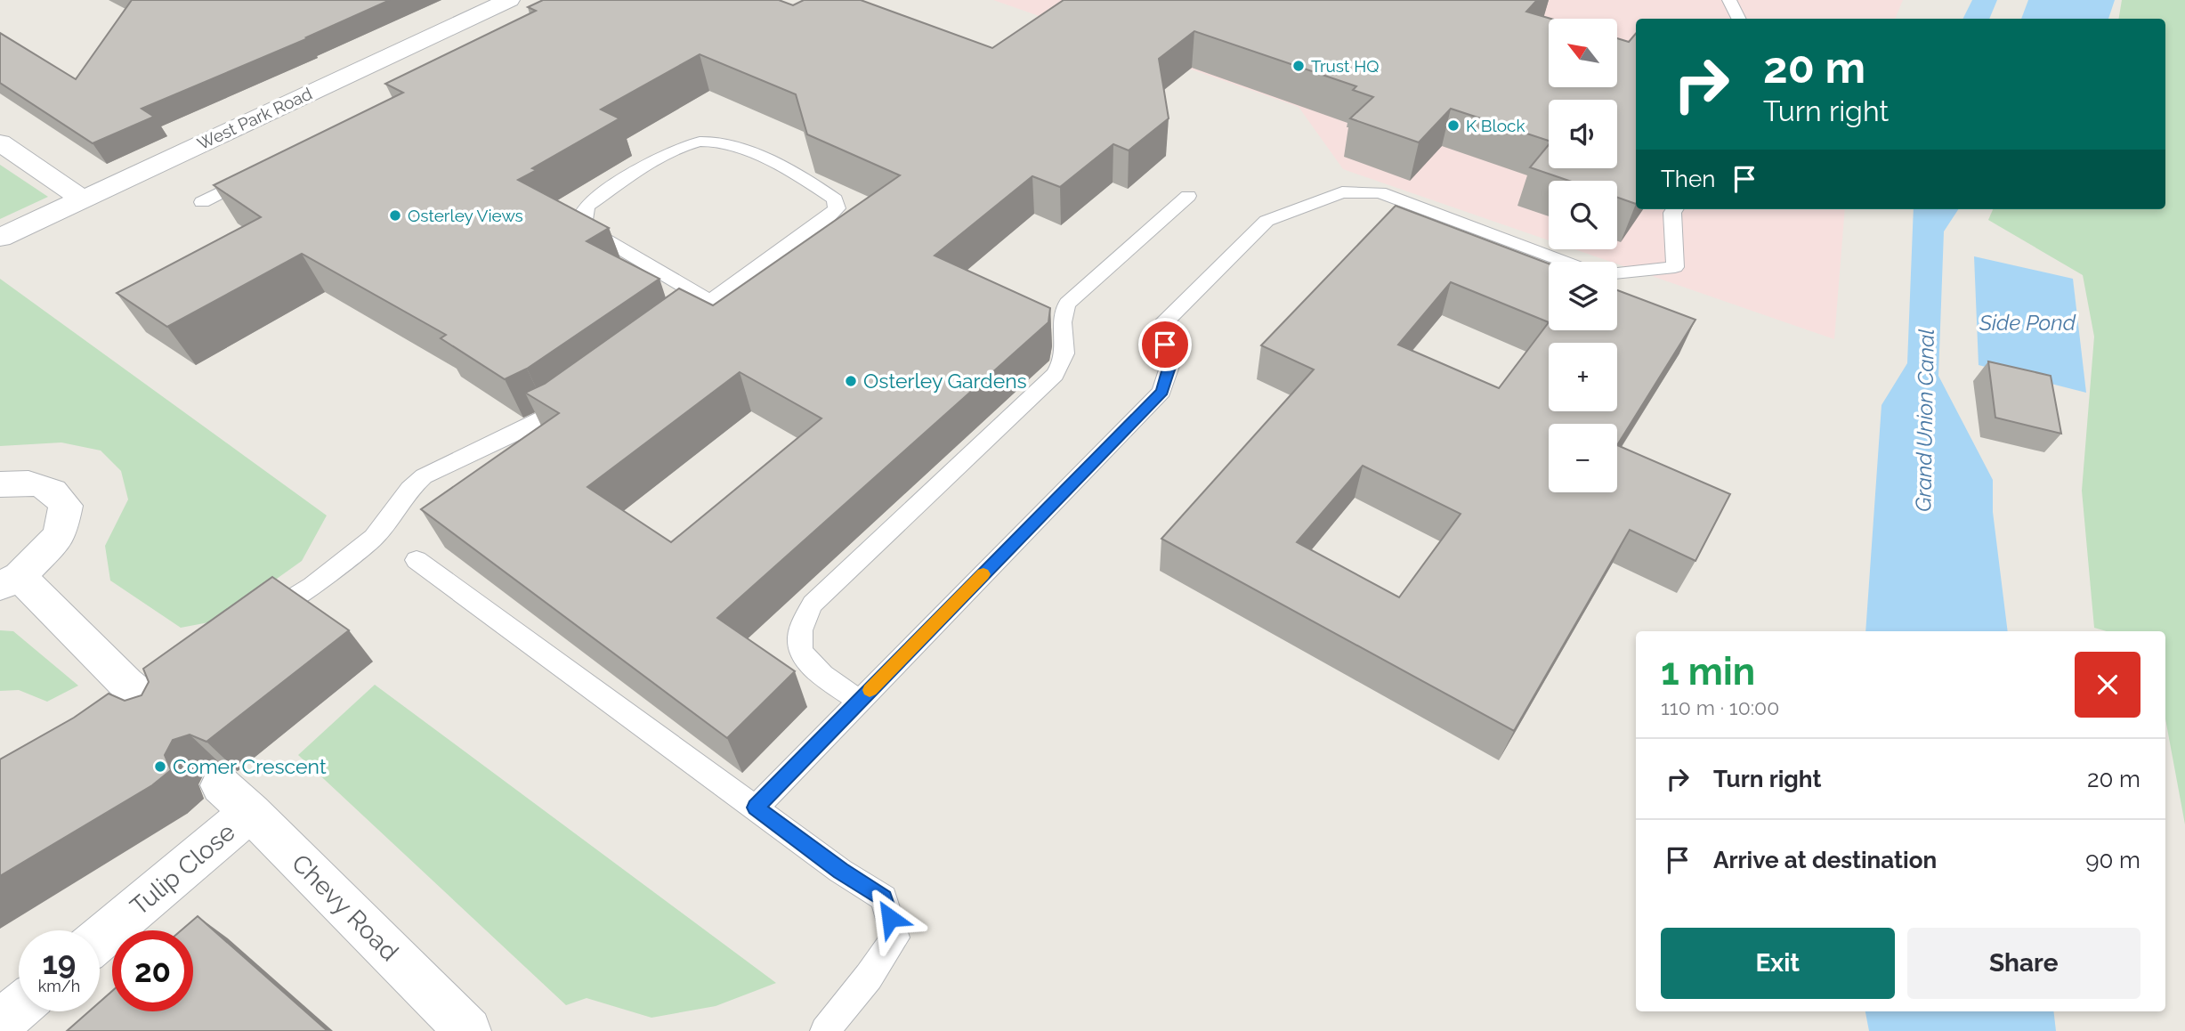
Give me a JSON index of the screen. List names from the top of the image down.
{
  "streets": {
    "street": ["West Park Road", "Tulip Close", "Chevy Road"]
  },
  "crossings": [
    ["Tulip Close", "Chevy Road"]
  ],
  "water": ["Side Pond", "Grand Union Canal"],
  "places": [
    "Trust HQ",
    "K Block",
    "Osterley Views",
    "Osterley Gardens",
    "Comer Crescent"
  ],
  "north": "top left",
  "page": {
    "map_buttons": ["+", "−"],
    "turn": ["20 m", "Turn right"],
    "then": "Then",
    "heading": ["1 min", "110 m · 10:00"],
    "list": [
      {
        "name": "Turn right",
        "value": "20 m"
      },
      {
        "name": "Arrive at destination",
        "value": "90 m"
      }
    ],
    "buttons": ["Exit", "Share"],
    "speed": "19 km/h",
    "limit": "20"
  }
}
